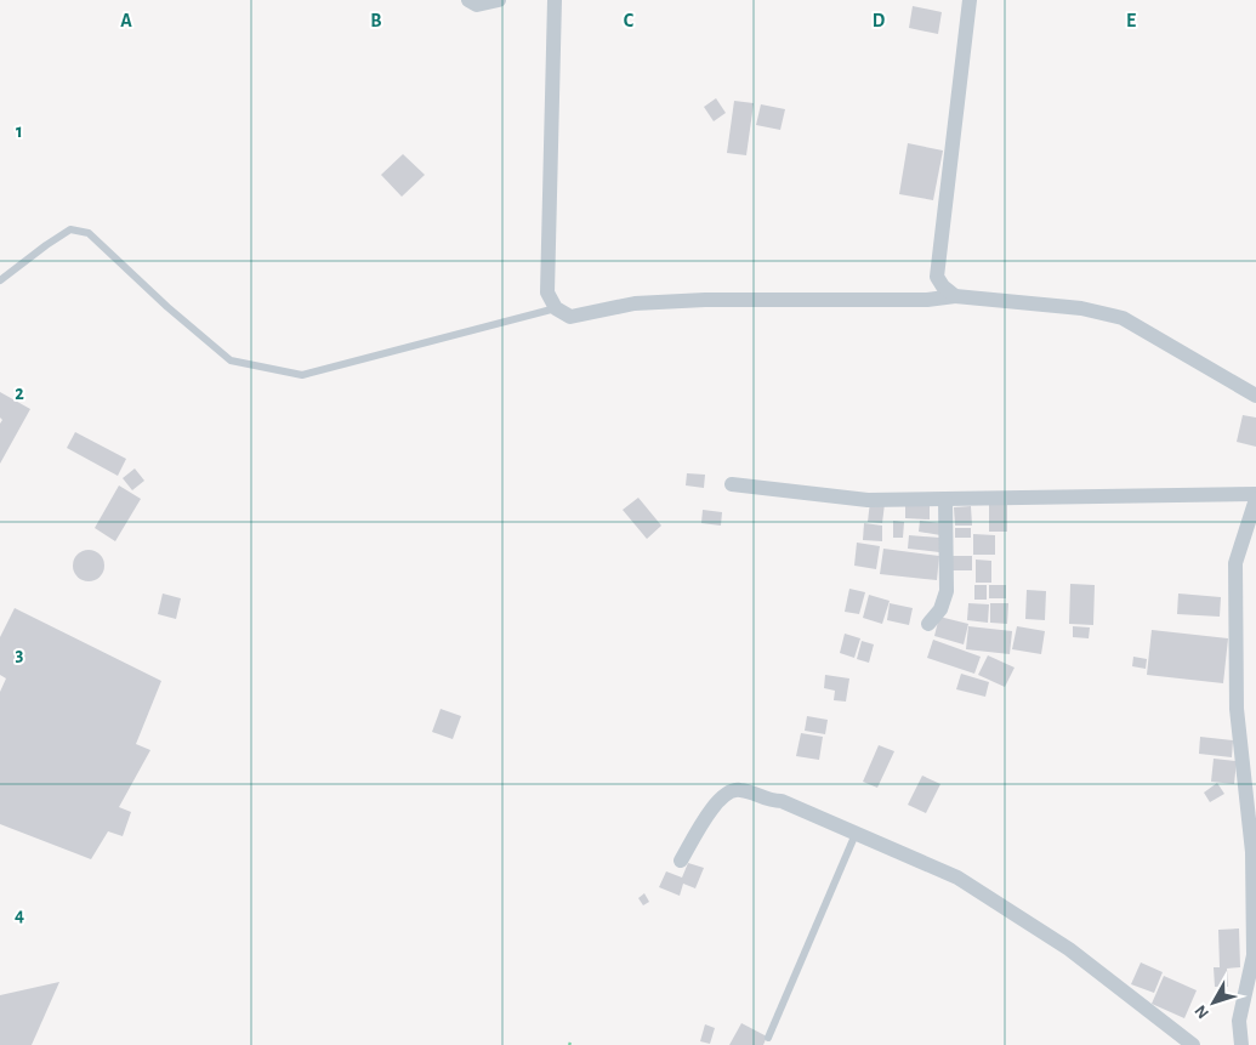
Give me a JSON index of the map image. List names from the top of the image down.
{
  "north": "bottom left",
  "grid": {
    "columns": [
      "A",
      "B",
      "C",
      "D",
      "E"
    ],
    "rows": [
      "1",
      "2",
      "3",
      "4"
    ]
  }
}
